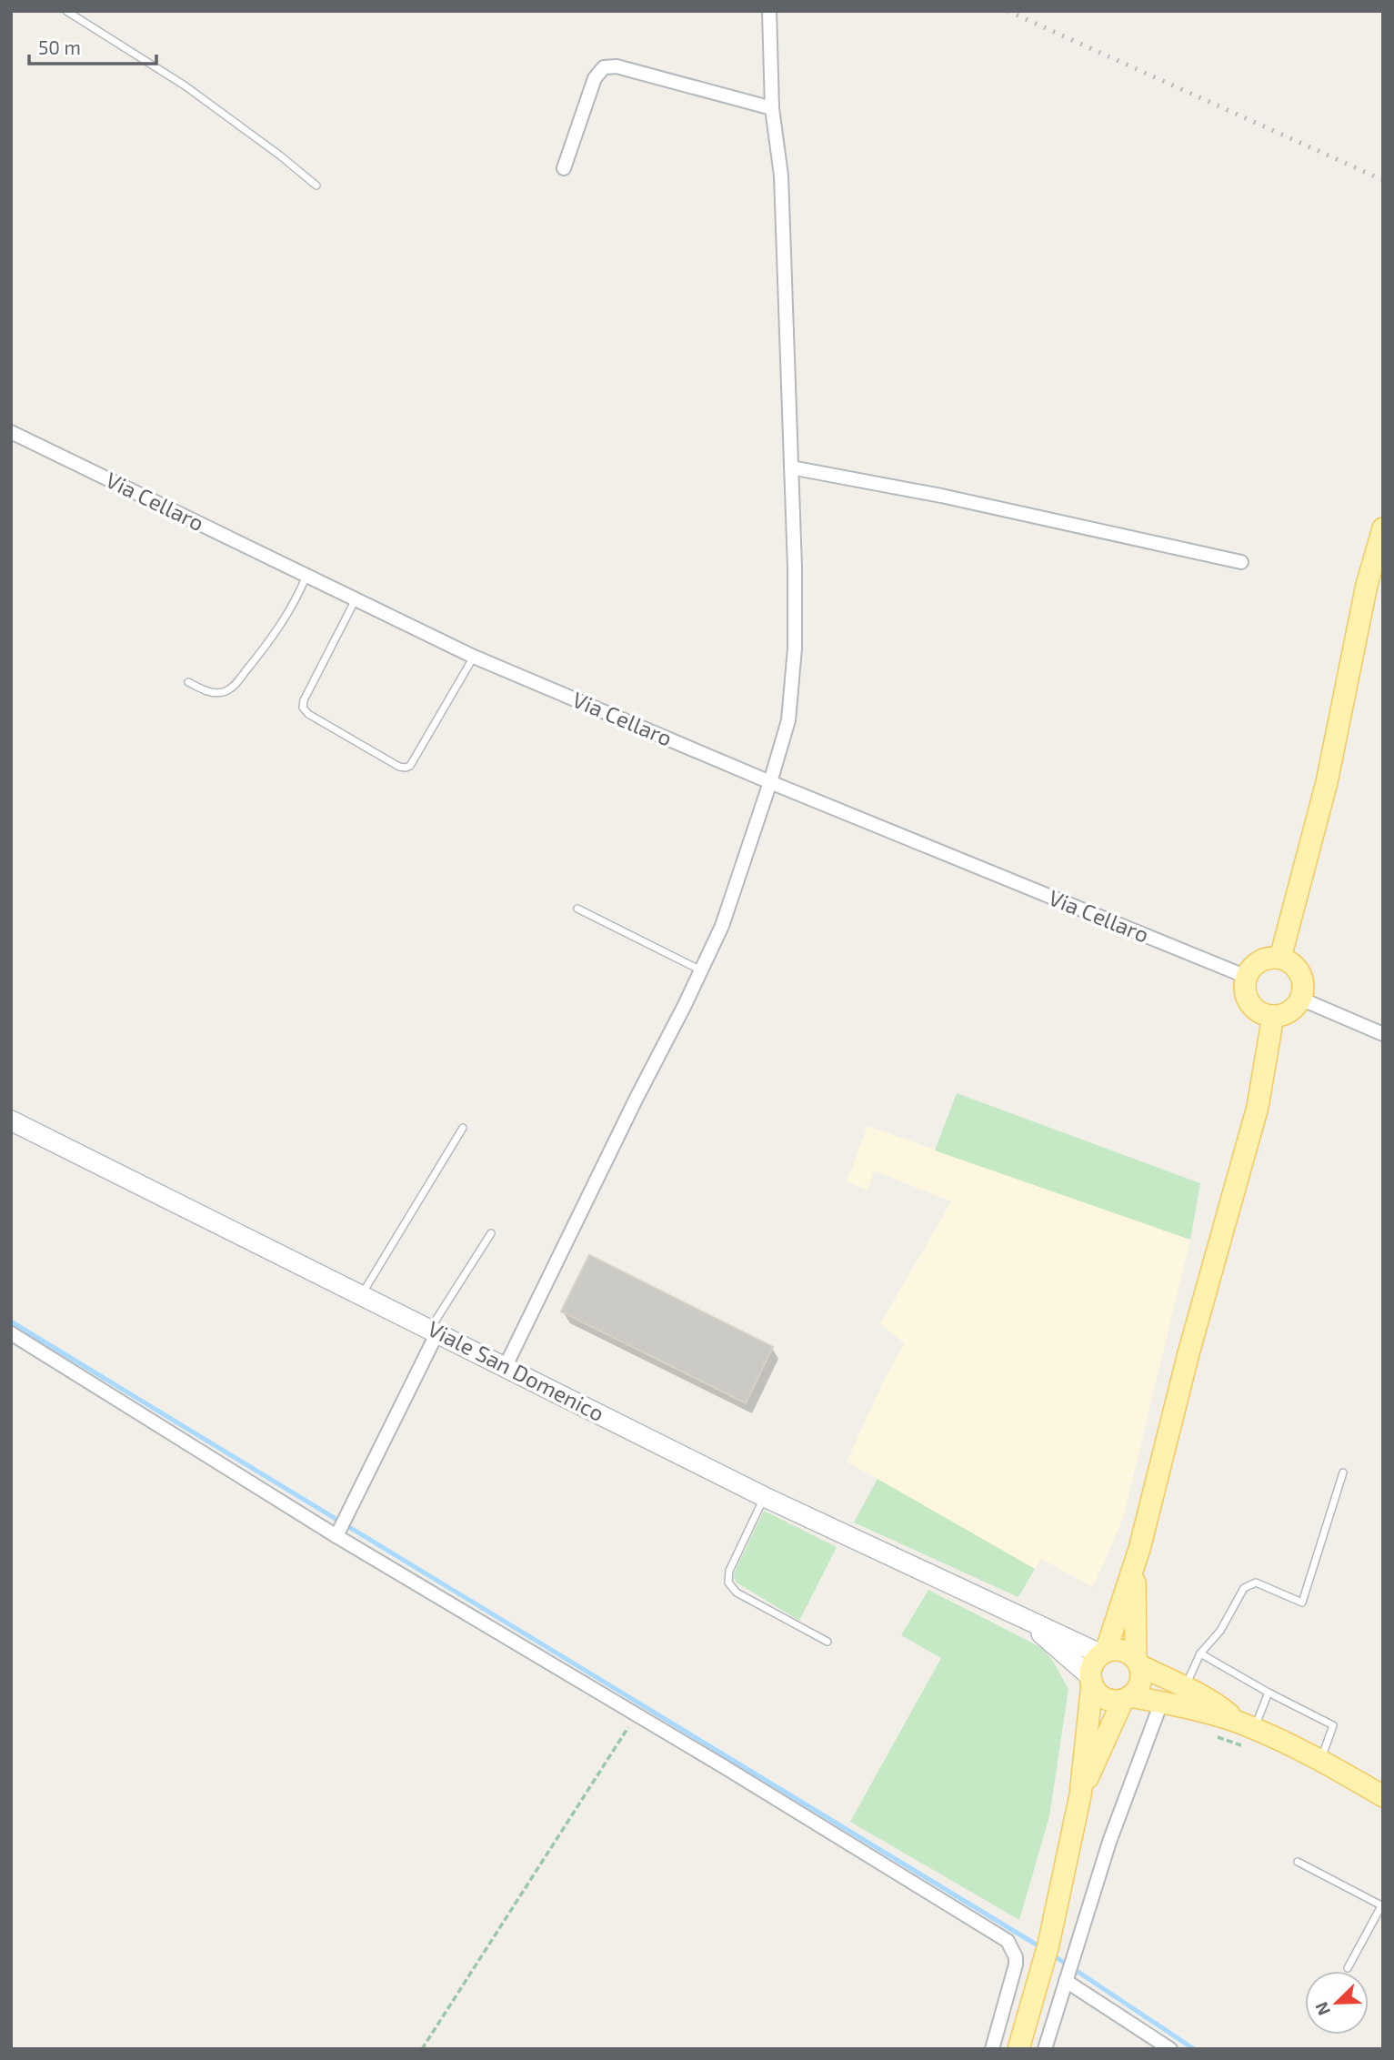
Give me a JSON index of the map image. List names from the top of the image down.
{
  "streets": {
    "main road": ["Viale San Domenico"],
    "street": ["Via Cellaro"]
  },
  "scale_bar": "50 m",
  "north": "bottom left"
}
